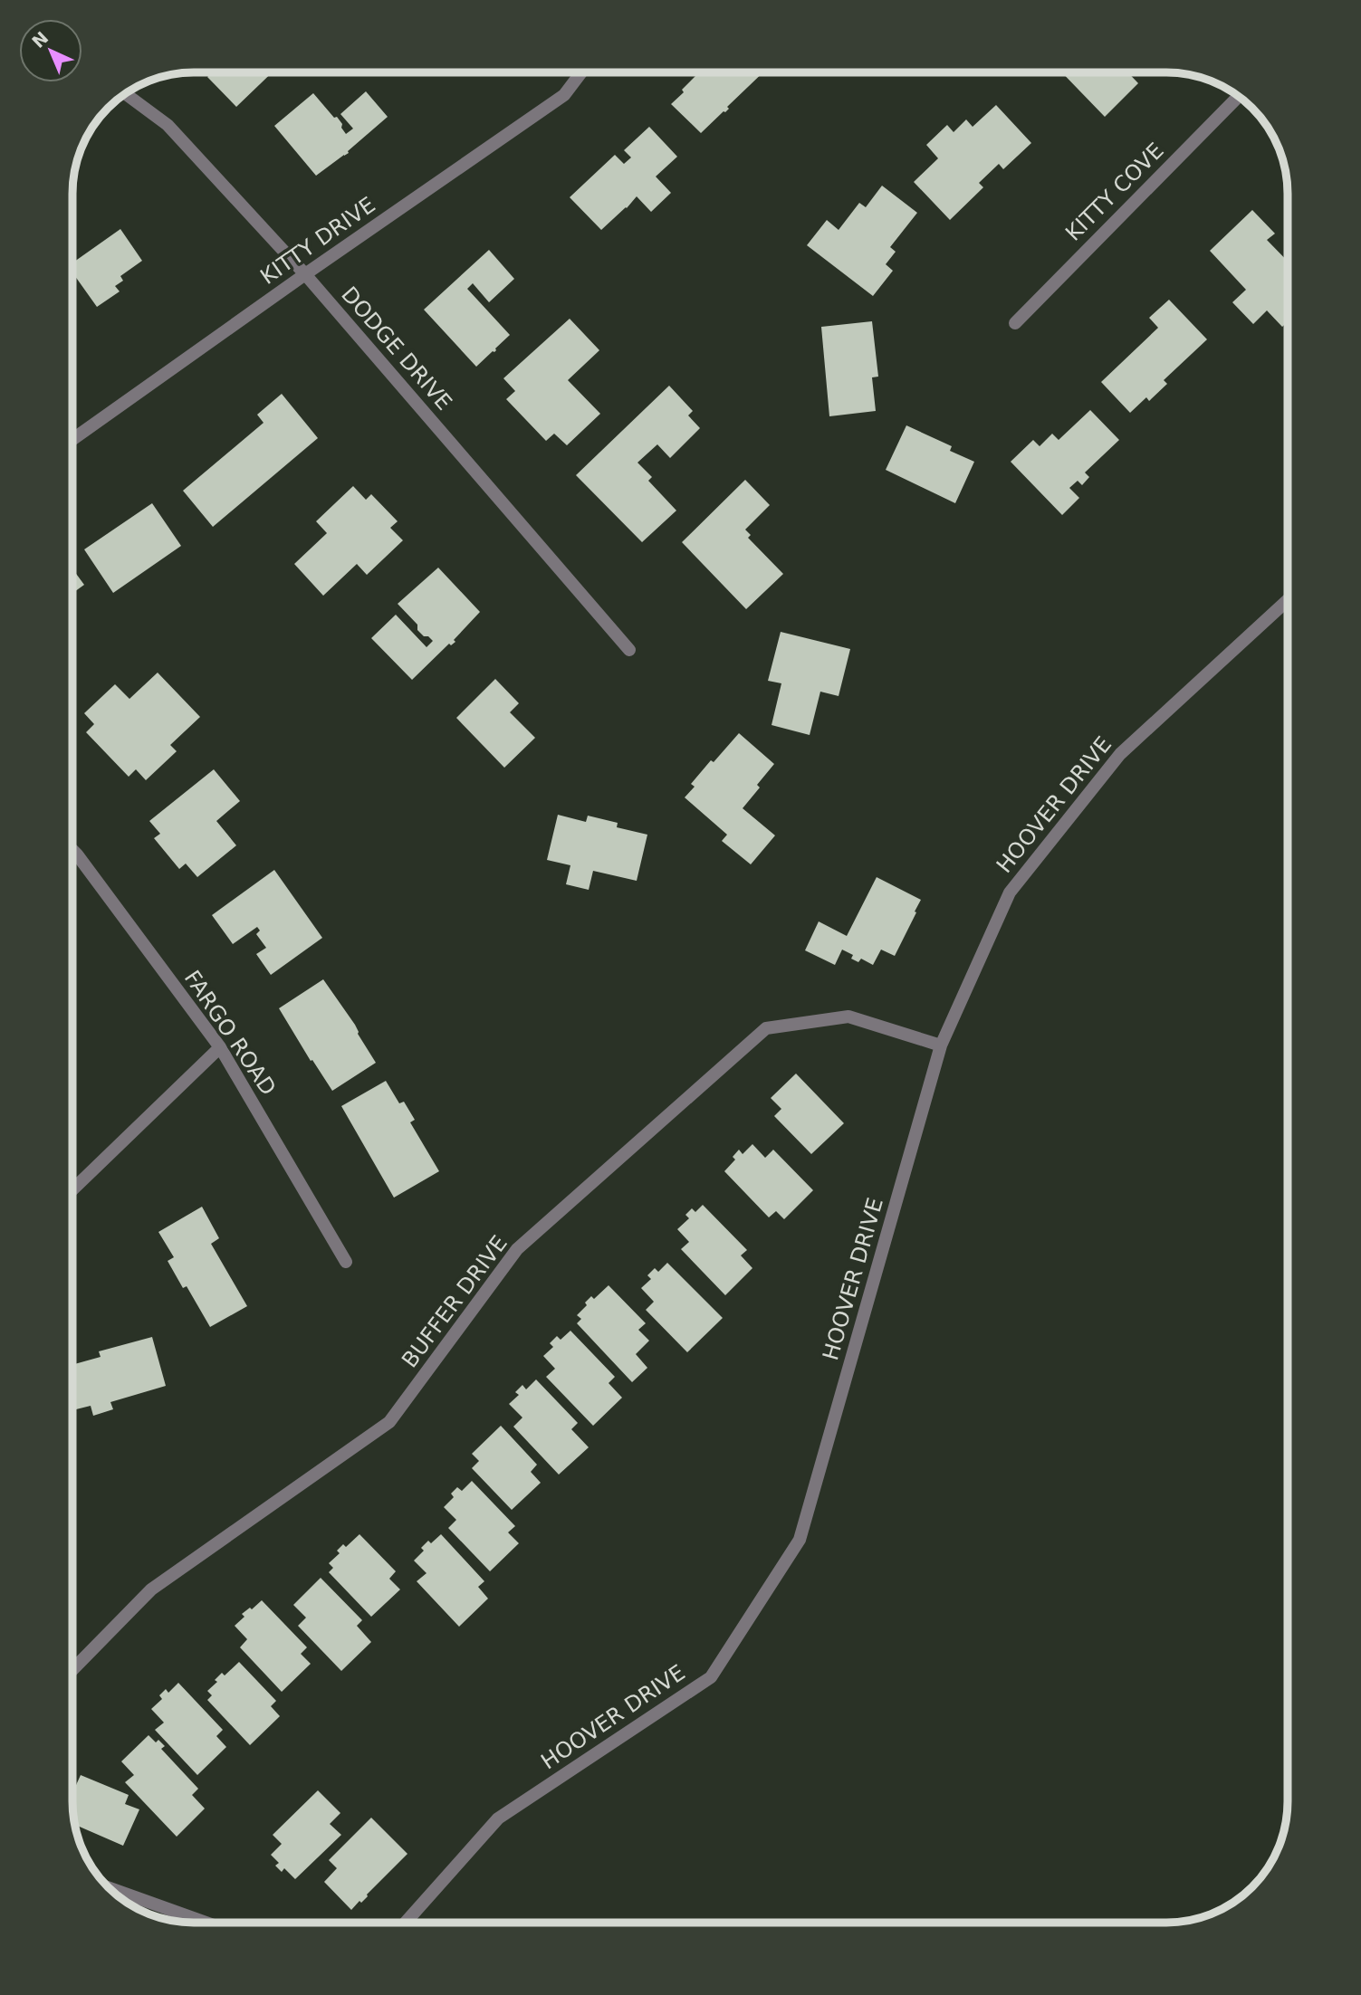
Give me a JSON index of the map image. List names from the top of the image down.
{
  "streets": {
    "street": [
      "KITTY COVE",
      "KITTY DRIVE",
      "DODGE DRIVE",
      "HOOVER DRIVE",
      "FARGO ROAD",
      "BUFFER DRIVE"
    ]
  },
  "crossings": [
    ["KITTY DRIVE", "DODGE DRIVE"],
    ["HOOVER DRIVE", "BUFFER DRIVE"]
  ],
  "north": "top left"
}
